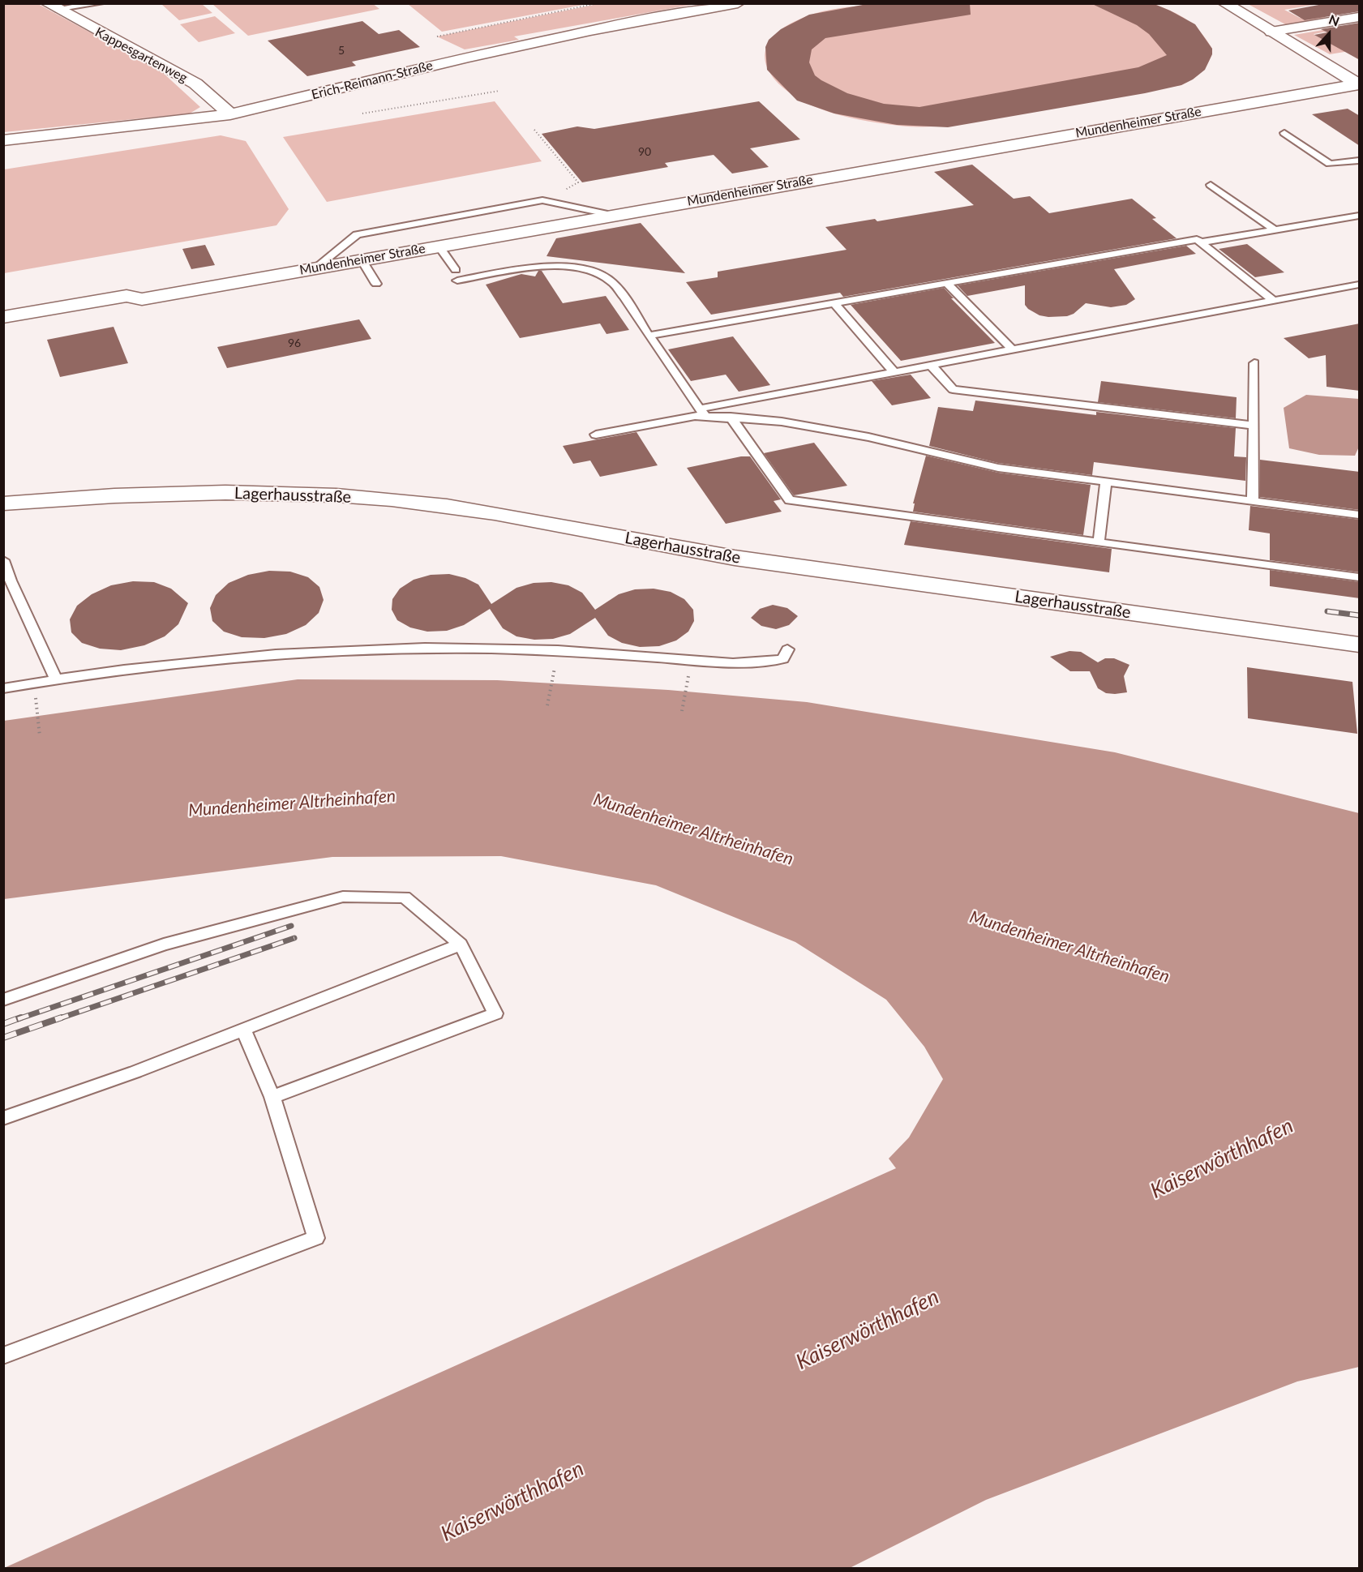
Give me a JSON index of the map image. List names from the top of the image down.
{
  "streets": {
    "street": [
      "Kappesgartenweg",
      "Erich-Reimann-Straße",
      "Mundenheimer Straße",
      "Lagerhausstraße"
    ]
  },
  "crossings": [
    ["Kappesgartenweg", "Erich-Reimann-Straße"]
  ],
  "water": ["Mundenheimer Altrheinhafen", "Kaiserwörthhafen"],
  "house_numbers": ["5", "90", "96"],
  "north": "top"
}
